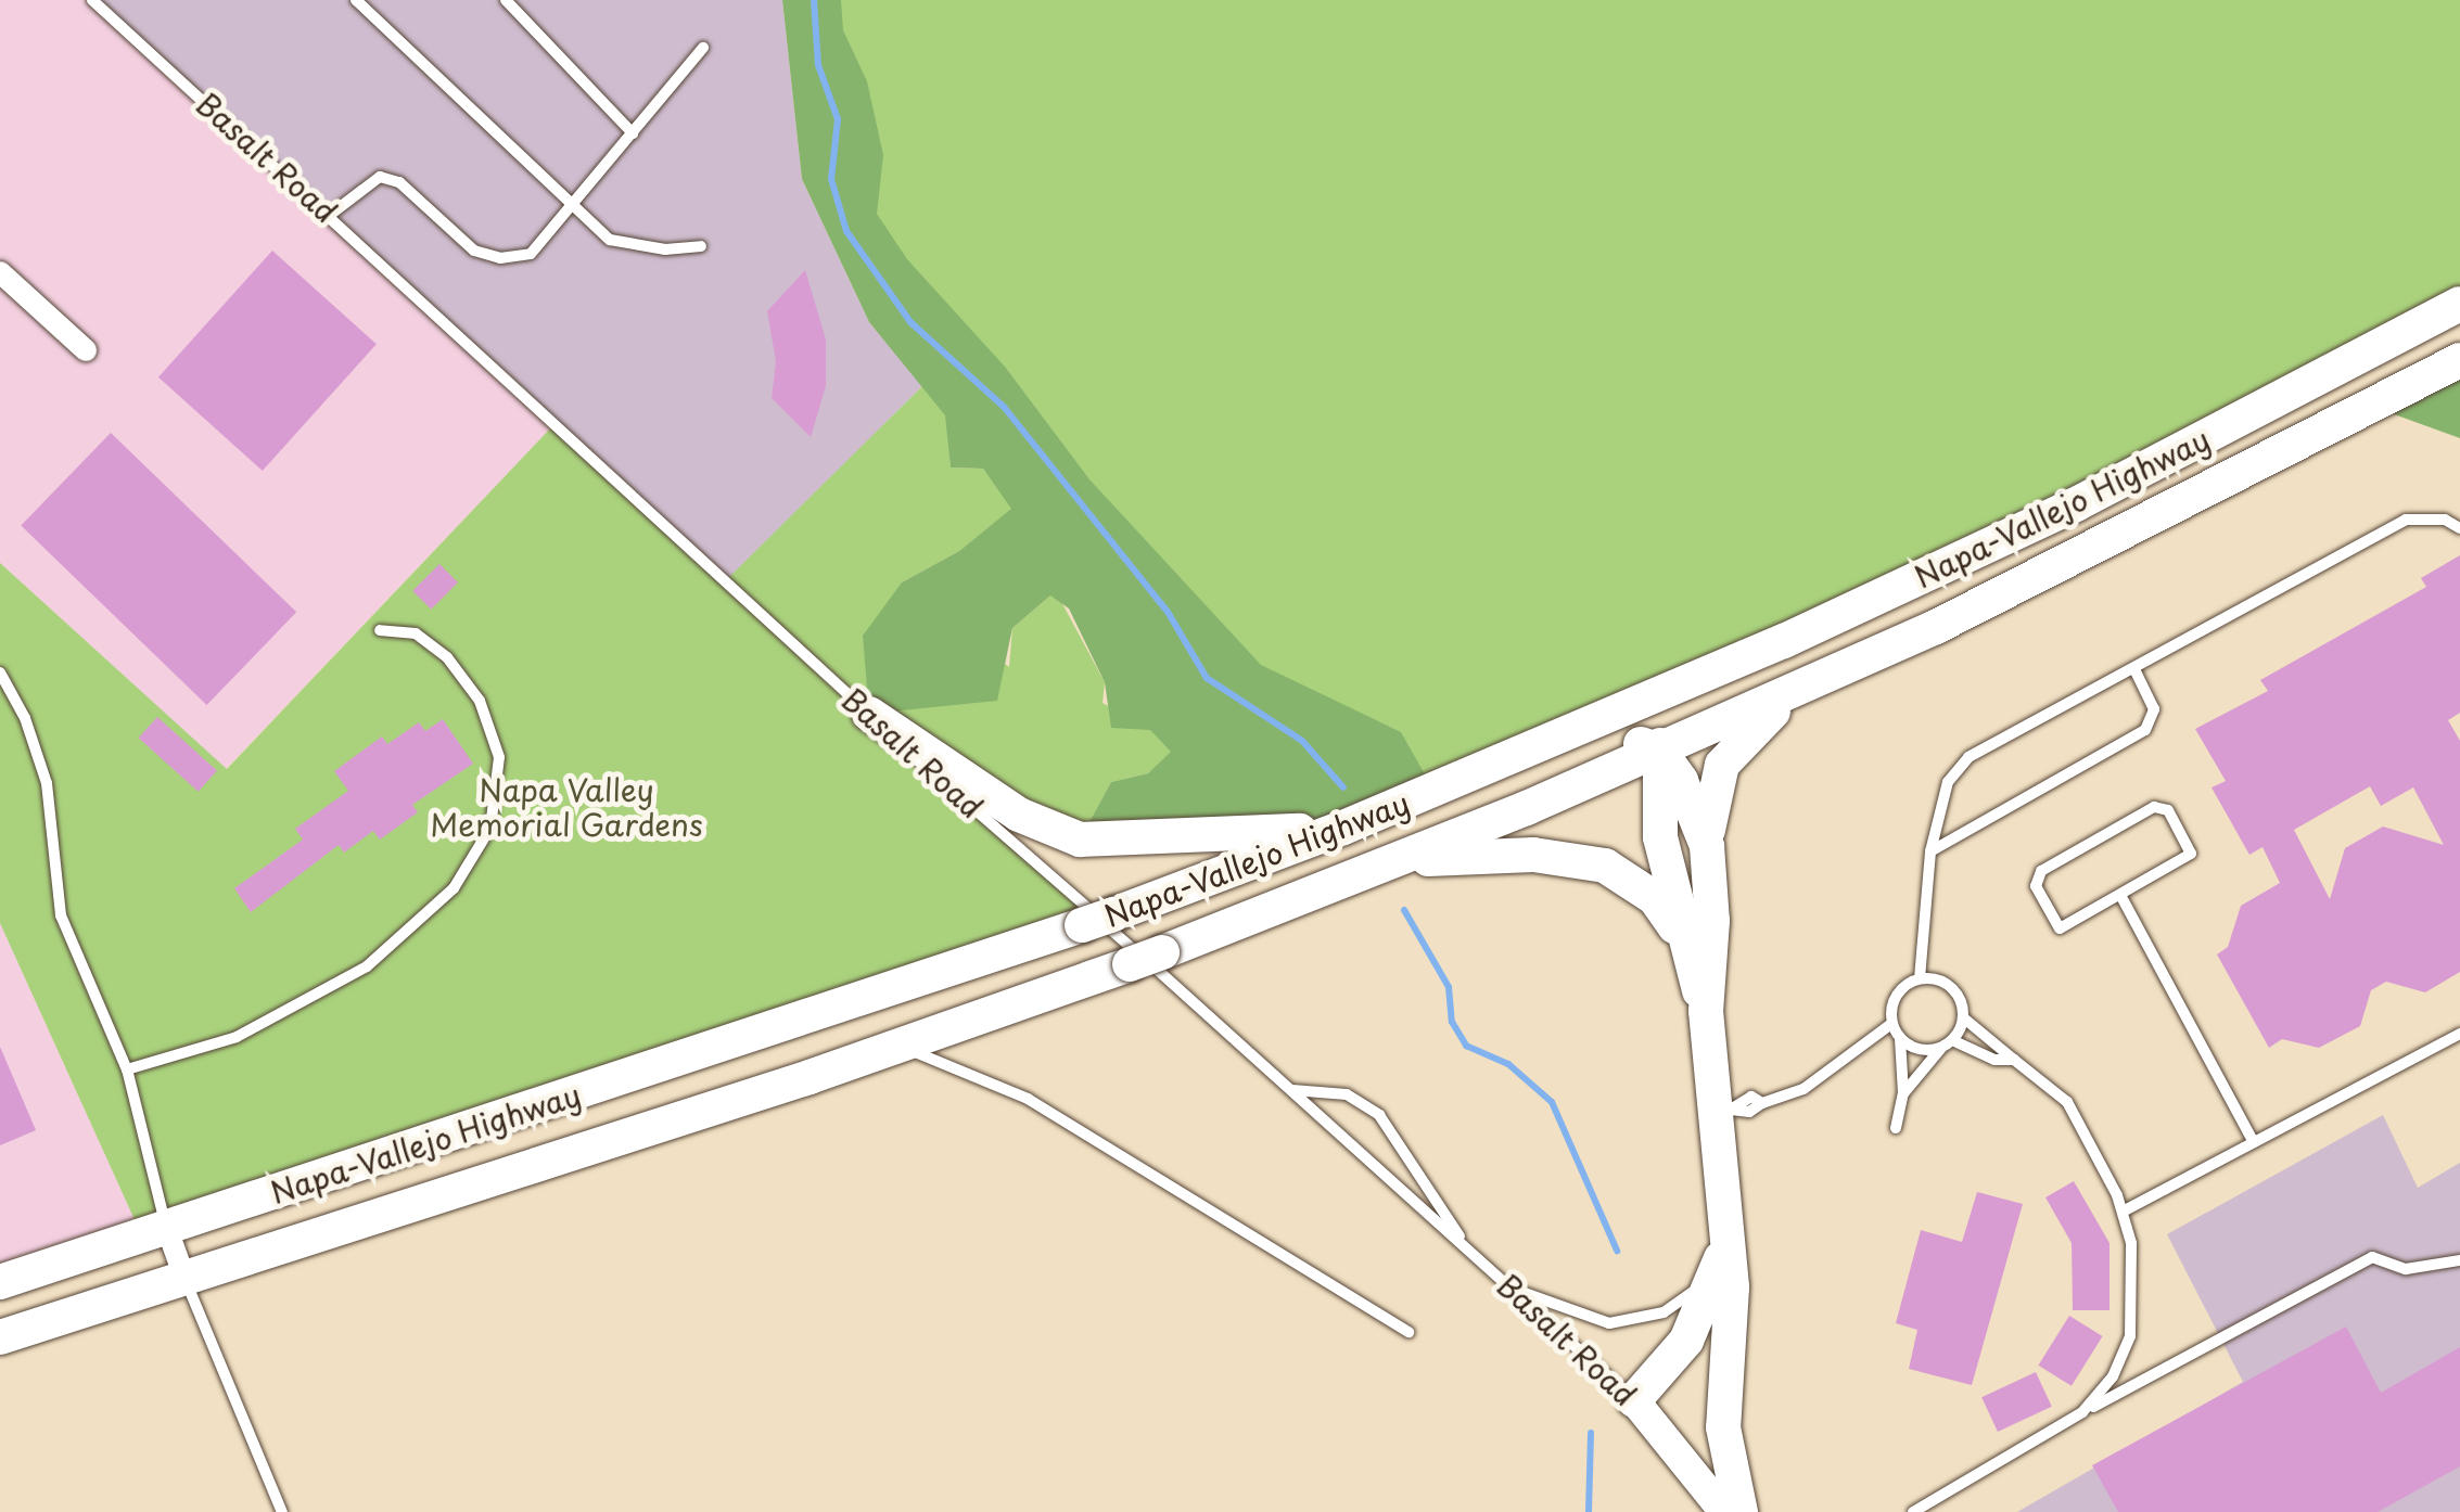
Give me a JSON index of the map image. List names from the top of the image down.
{
  "streets": {
    "main road": ["Napa-Vallejo Highway"],
    "street": ["Basalt Road"]
  },
  "parks": ["Napa Valley Memorial Gardens"]
}
